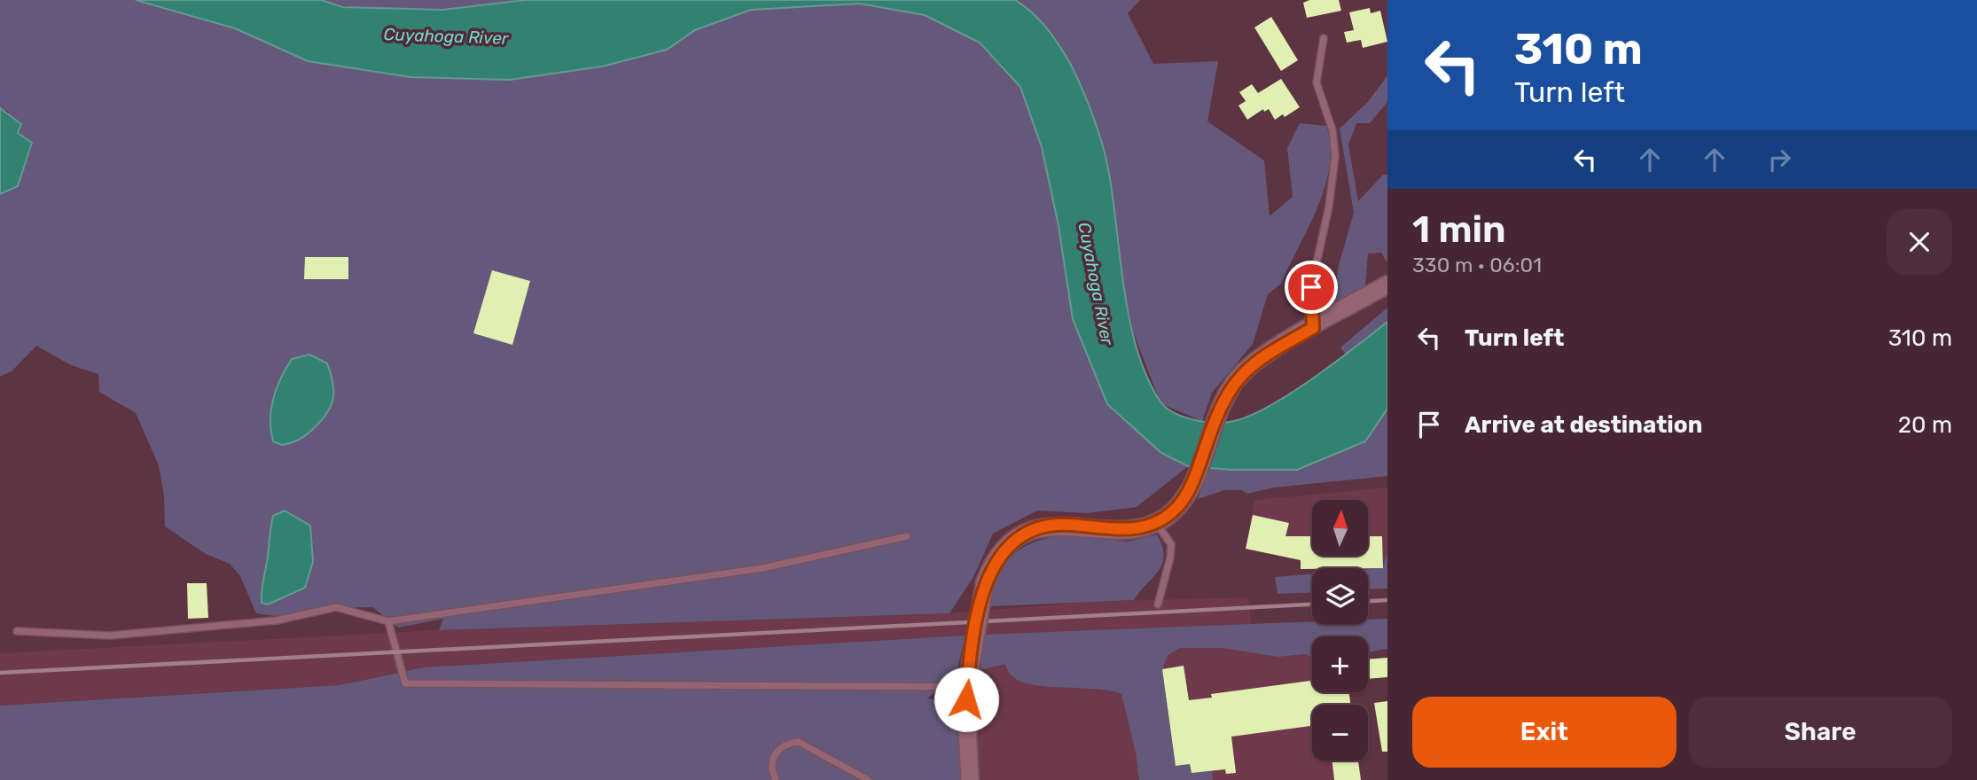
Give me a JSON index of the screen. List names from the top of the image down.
{
  "water": ["Cuyahoga River"],
  "north": "top",
  "page": {
    "turn": ["310 m", "Turn left"],
    "heading": ["1 min", "330 m · 06:01"],
    "list": [
      {
        "name": "Turn left",
        "value": "310 m"
      },
      {
        "name": "Arrive at destination",
        "value": "20 m"
      }
    ],
    "map_buttons": ["+", "−"],
    "buttons": ["Exit", "Share"]
  }
}
